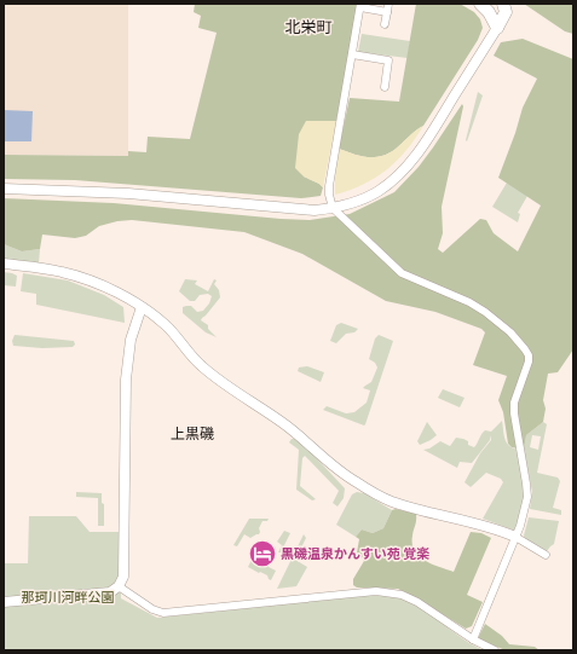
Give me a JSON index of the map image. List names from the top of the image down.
{
  "districts": ["北栄町", "上黒磯"],
  "parks": ["那珂川河畔公園"],
  "places": {
    "hotel": ["黒磯温泉かんすい苑 覚楽"]
  }
}
